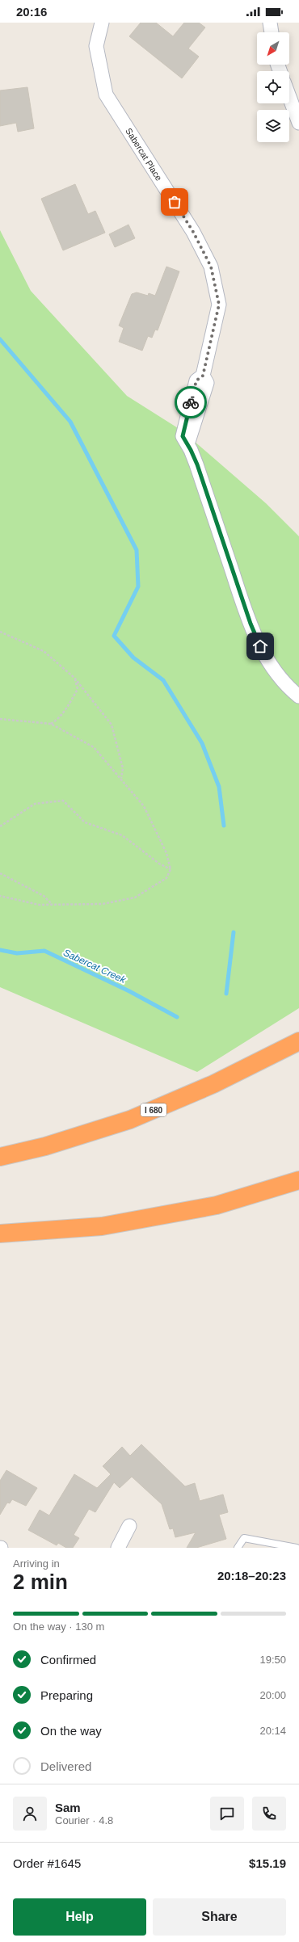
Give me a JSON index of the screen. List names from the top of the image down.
{
  "streets": {
    "highway": ["I 680"],
    "street": ["Sabercat Place"]
  },
  "water": ["Sabercat Creek"],
  "north": "bottom left",
  "page": {
    "status": "20:16",
    "heading": ["2 min", "Arriving in", "20:18–20:23"],
    "panel": [
      "Sam",
      "Courier · 4.8",
      "Order #1645",
      "$15.19"
    ],
    "bar": "On the way · 130 m",
    "list": [
      ["Confirmed", "19:50"],
      ["Preparing", "20:00"],
      ["On the way", "20:14"],
      "Delivered"
    ],
    "buttons": ["Help", "Share"]
  }
}
